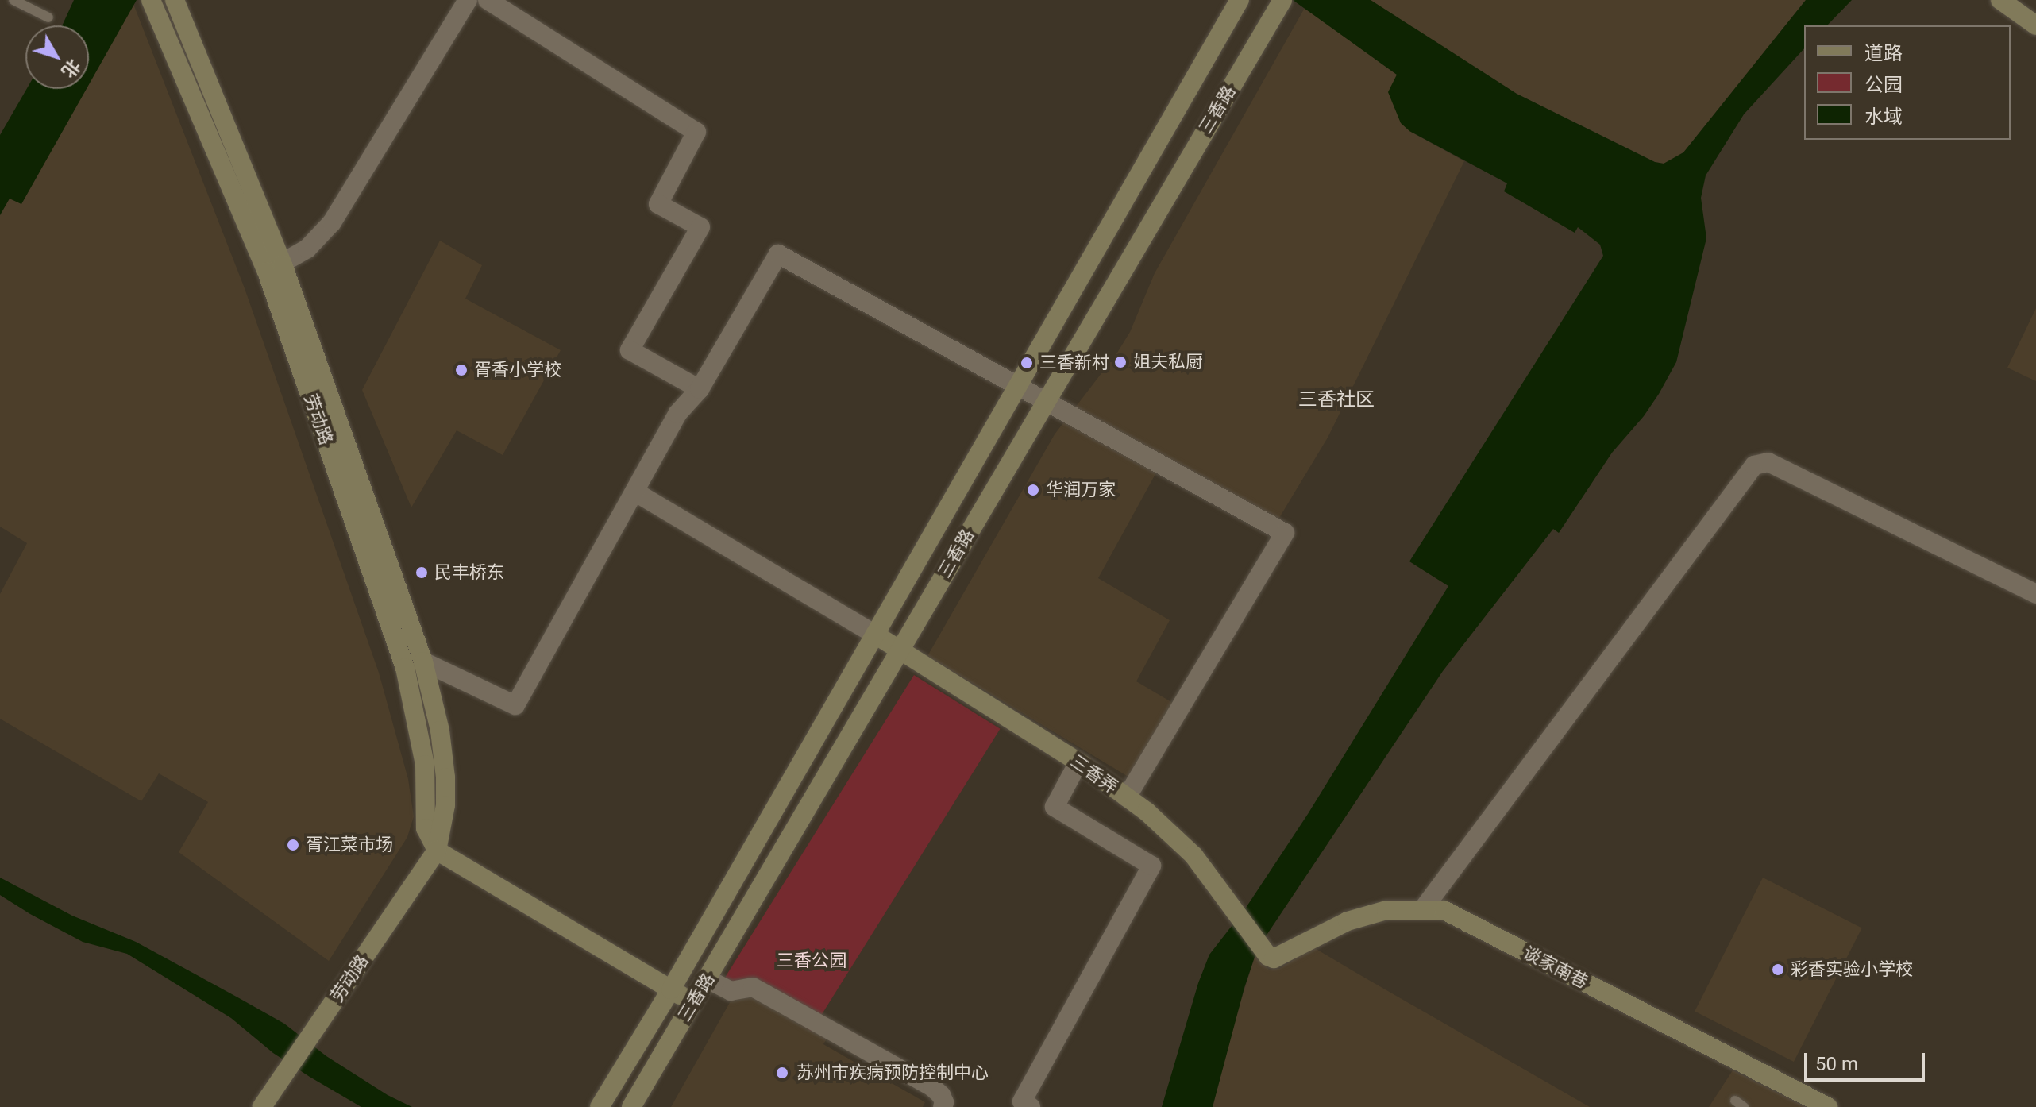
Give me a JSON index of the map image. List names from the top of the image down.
{
  "streets": {
    "main road": [
      "三香路",
      "劳动路",
      "三香弄",
      "谈家南巷"
    ]
  },
  "crossings": [
    ["三香路", "三香弄"],
    ["三香弄", "谈家南巷"]
  ],
  "districts": ["三香社区"],
  "parks": ["三香公园"],
  "places": [
    "姐夫私厨",
    "三香新村",
    "胥香小学校",
    "华润万家",
    "民丰桥东",
    "胥江菜市场",
    "彩香实验小学校",
    "苏州市疾病预防控制中心"
  ],
  "legend": ["道路", "公园", "水域"],
  "scale_bar": "50 m",
  "north": "bottom right"
}
